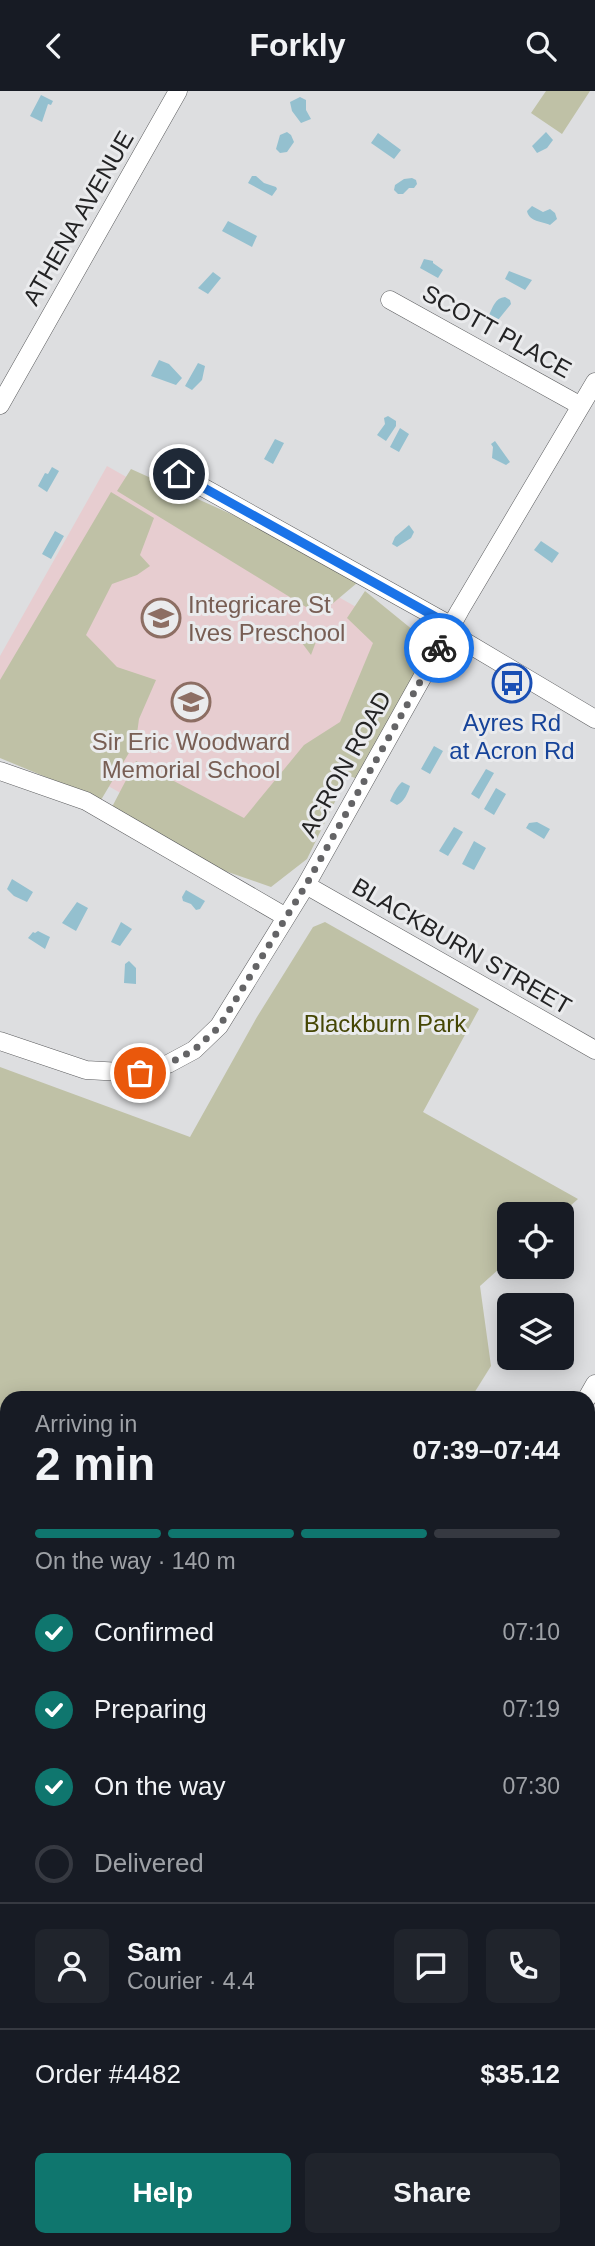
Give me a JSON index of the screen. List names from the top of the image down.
{
  "streets": {
    "street": [
      "ATHENA AVENUE",
      "SCOTT PLACE",
      "ACRON ROAD",
      "BLACKBURN STREET"
    ]
  },
  "crossings": [
    ["SCOTT PLACE", "ACRON ROAD"],
    ["ACRON ROAD", "BLACKBURN STREET"]
  ],
  "parks": ["Blackburn Park"],
  "places": {
    "school or university": ["Integricare St Ives Preschool", "Sir Eric Woodward Memorial School"],
    "bus stop": ["Ayres Rd at Acron Rd"]
  },
  "page": {
    "header": "Forkly",
    "heading": ["2 min", "Arriving in", "07:39–07:44"],
    "panel": [
      "Sam",
      "Courier · 4.4",
      "Order #4482",
      "$35.12"
    ],
    "bar": "On the way · 140 m",
    "list": [
      ["Confirmed", "07:10"],
      ["Preparing", "07:19"],
      ["On the way", "07:30"],
      "Delivered"
    ],
    "buttons": ["Help", "Share"]
  }
}
